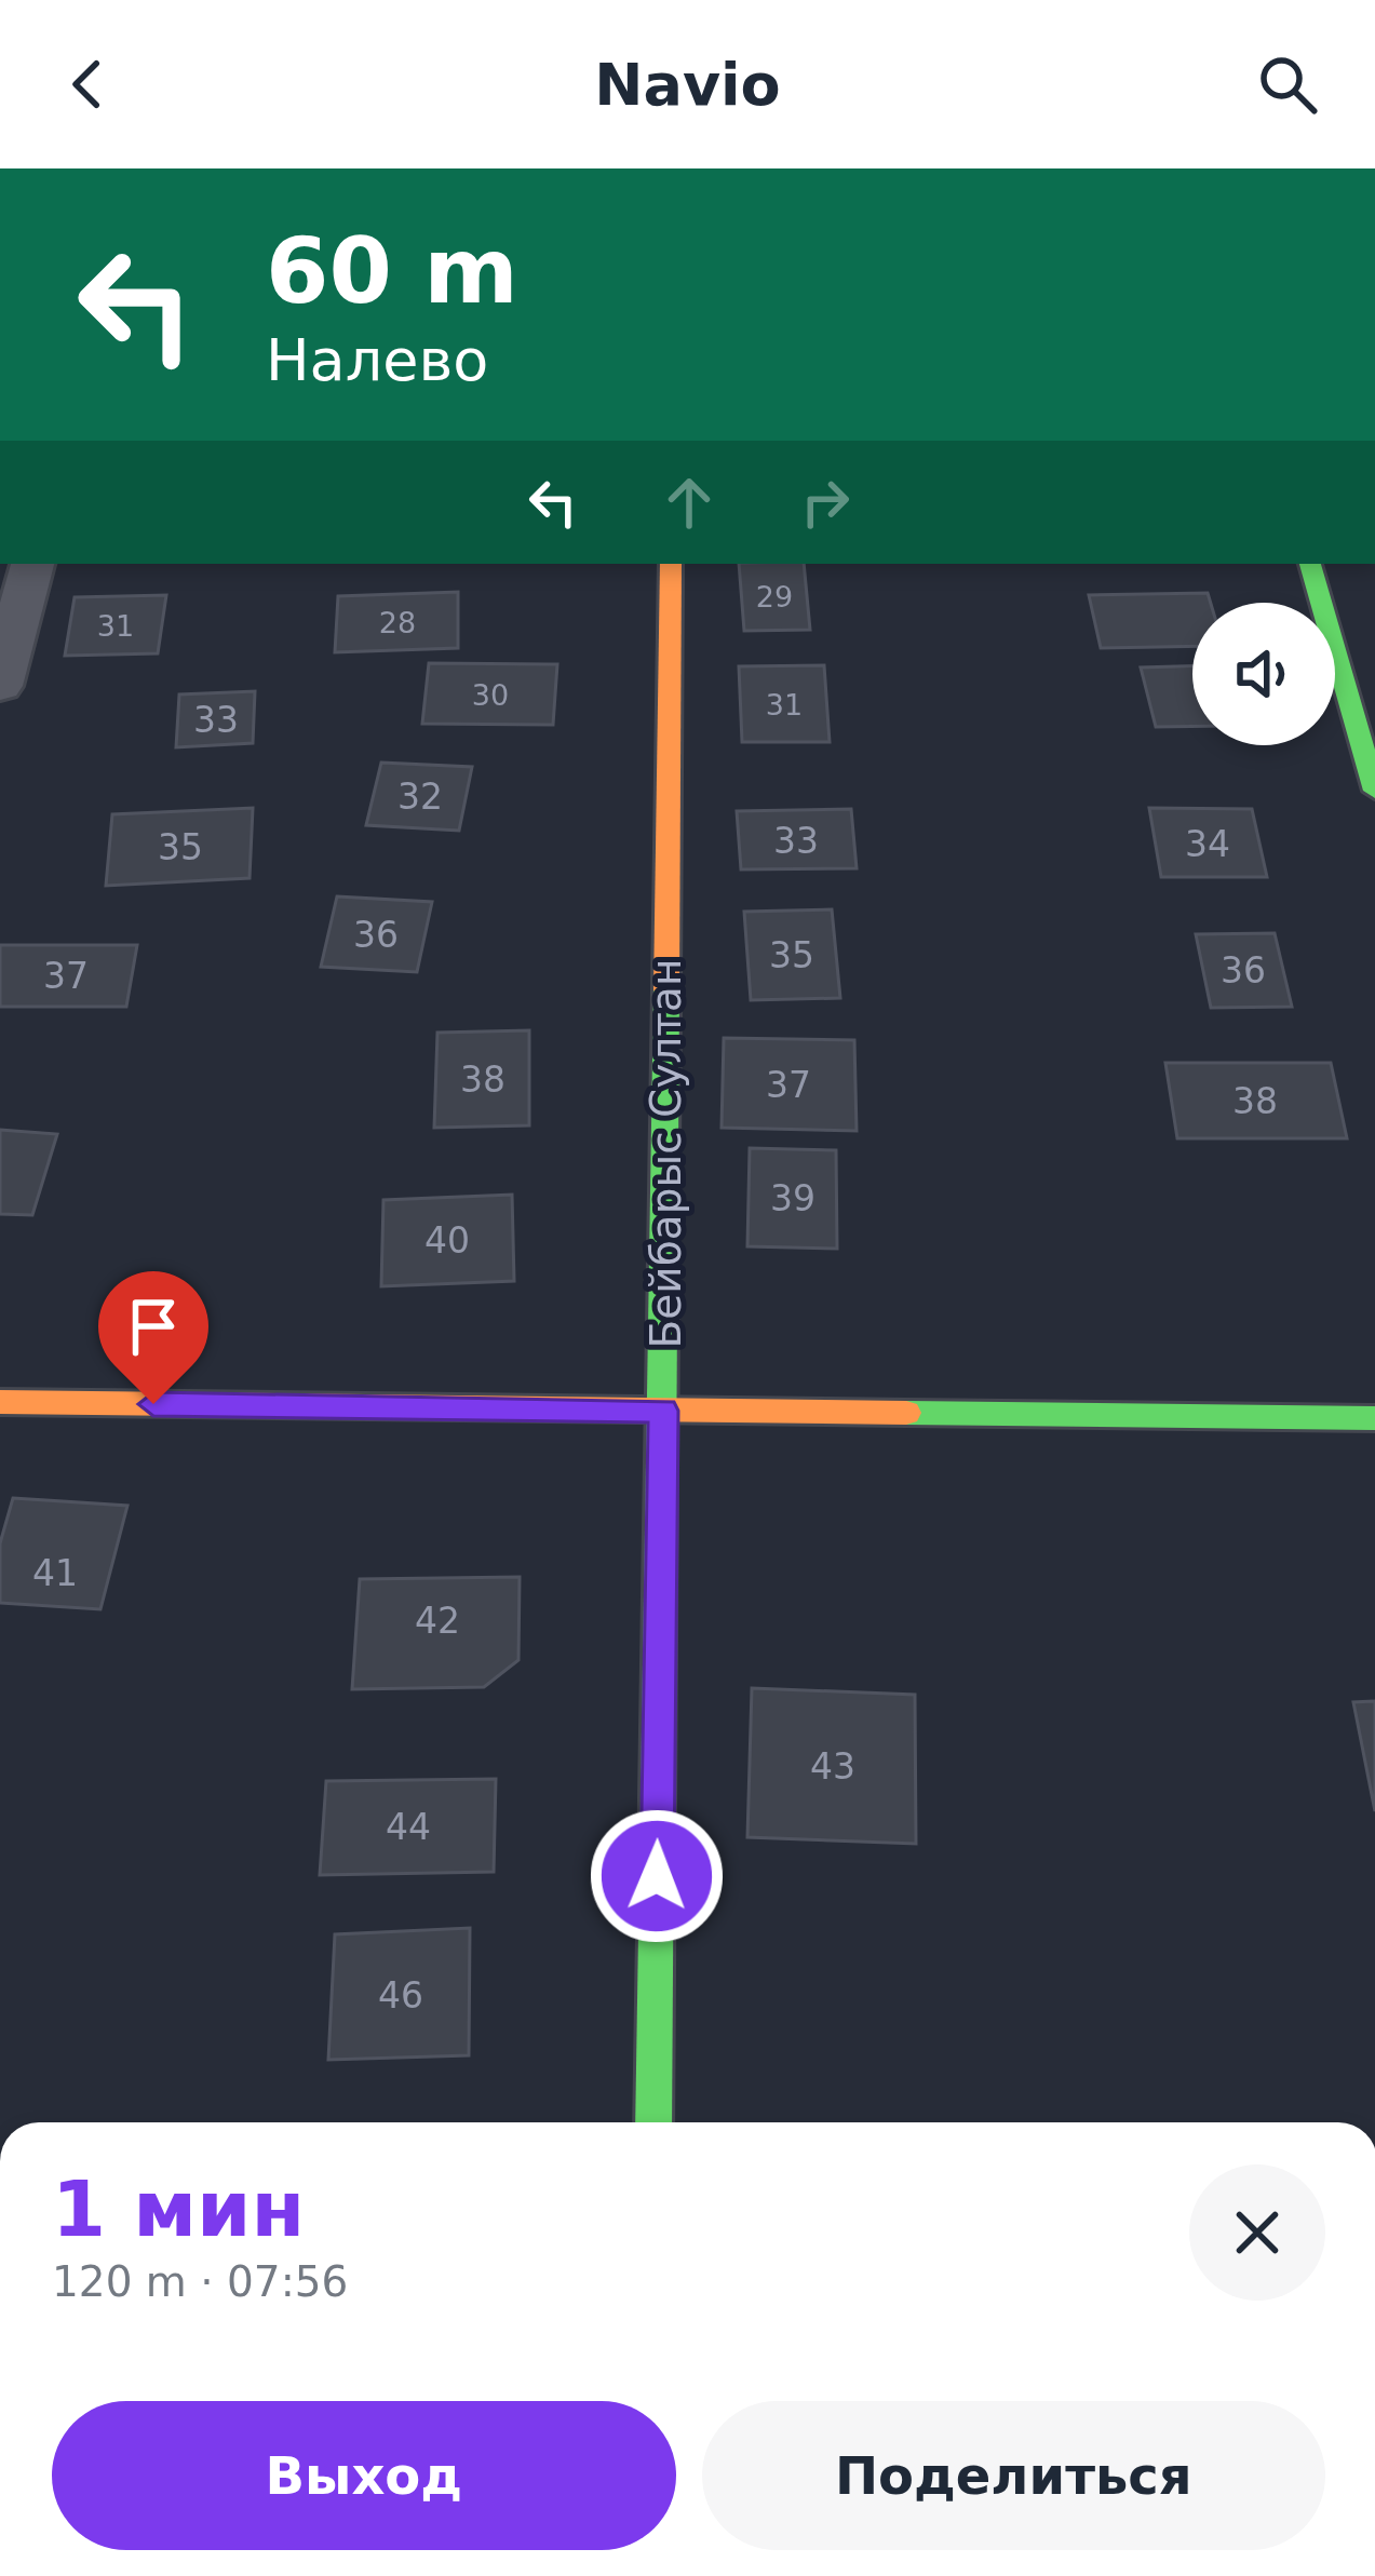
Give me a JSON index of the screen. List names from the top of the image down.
{
  "streets": {
    "street": ["Бейбарыс Султан"]
  },
  "house_numbers": [
    "29",
    "28",
    "31",
    "30",
    "31",
    "33",
    "32",
    "33",
    "34",
    "35",
    "36",
    "35",
    "36",
    "37",
    "38",
    "37",
    "38",
    "39",
    "40",
    "41",
    "42",
    "43",
    "44",
    "46"
  ],
  "page": {
    "header": "Navio",
    "turn": ["60 m", "Налево"],
    "heading": ["1 мин", "120 m · 07:56"],
    "buttons": ["Выход", "Поделиться"]
  }
}
